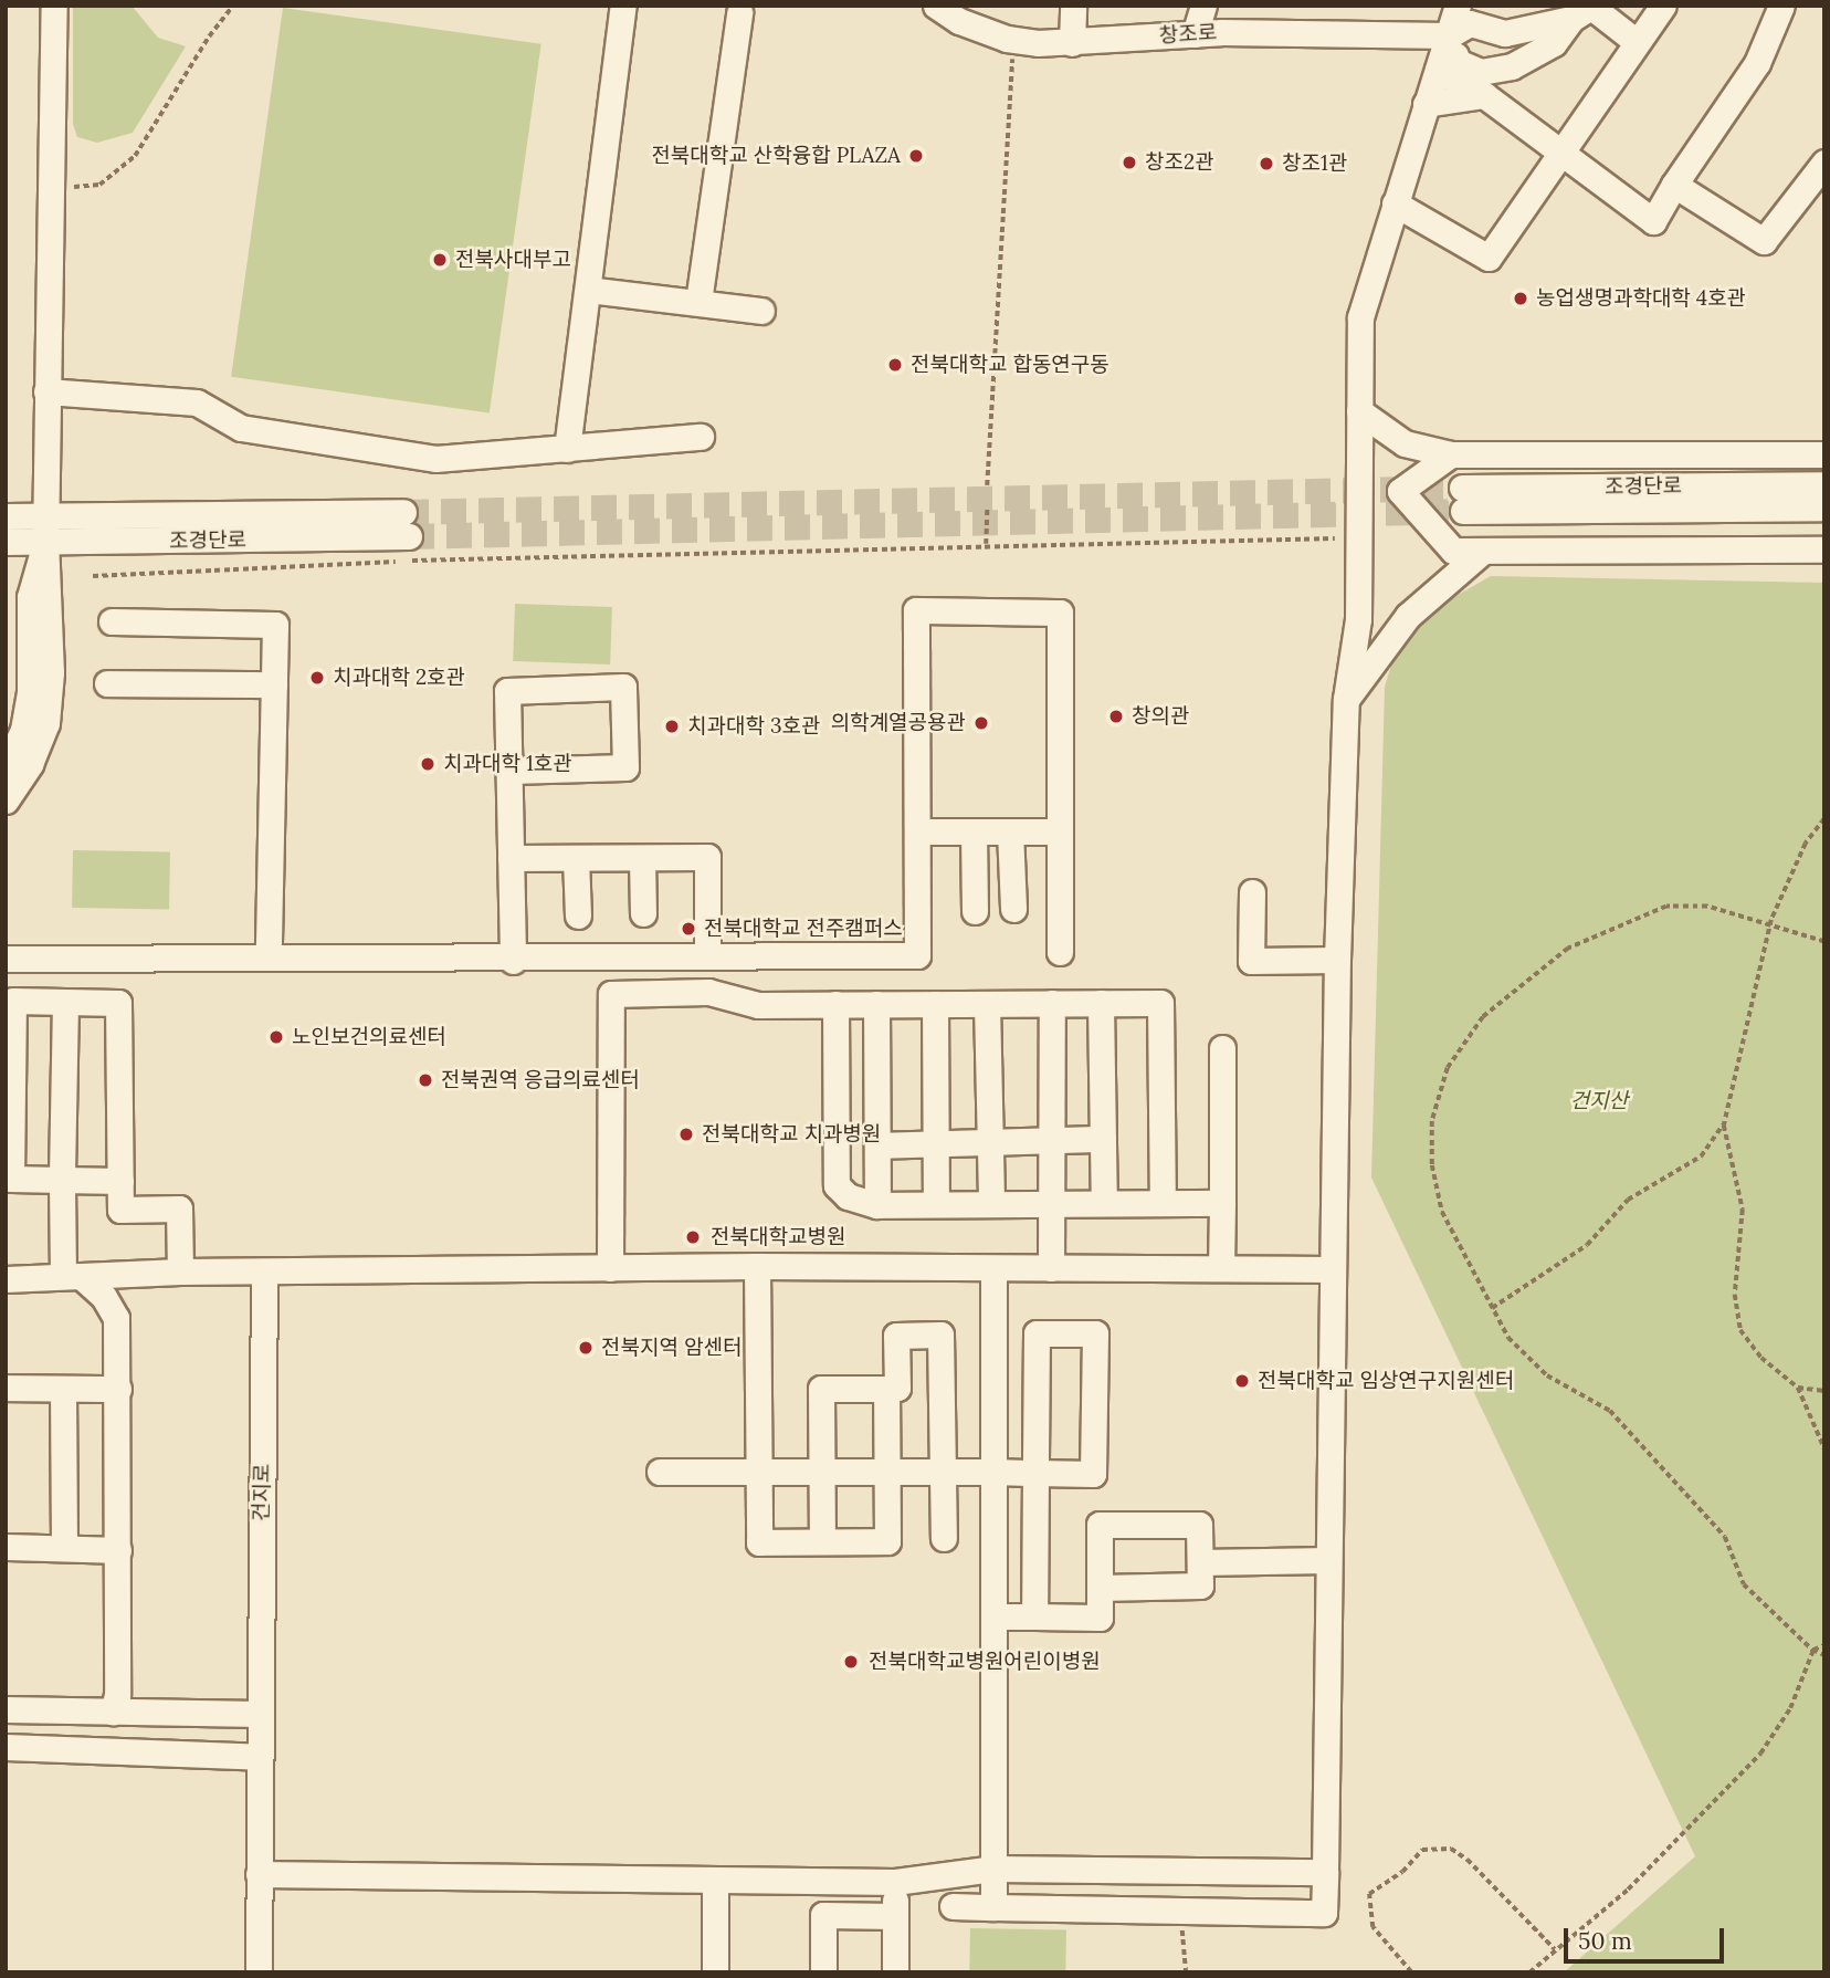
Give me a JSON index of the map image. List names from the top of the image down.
{
  "streets": {
    "street": ["창조로", "조경단로", "건지로"]
  },
  "parks": ["건지산"],
  "places": [
    "전북대학교 산학융합 PLAZA",
    "창조2관",
    "창조1관",
    "전북사대부고",
    "농업생명과학대학 4호관",
    "전북대학교 합동연구동",
    "치과대학 2호관",
    "창의관",
    "의학계열공용관",
    "치과대학 3호관",
    "치과대학 1호관",
    "전북대학교 전주캠퍼스",
    "노인보건의료센터",
    "전북권역 응급의료센터",
    "전북대학교 치과병원",
    "전북대학교병원",
    "전북지역 암센터",
    "전북대학교 임상연구지원센터",
    "전북대학교병원어린이병원"
  ],
  "scale_bar": "50 m"
}
